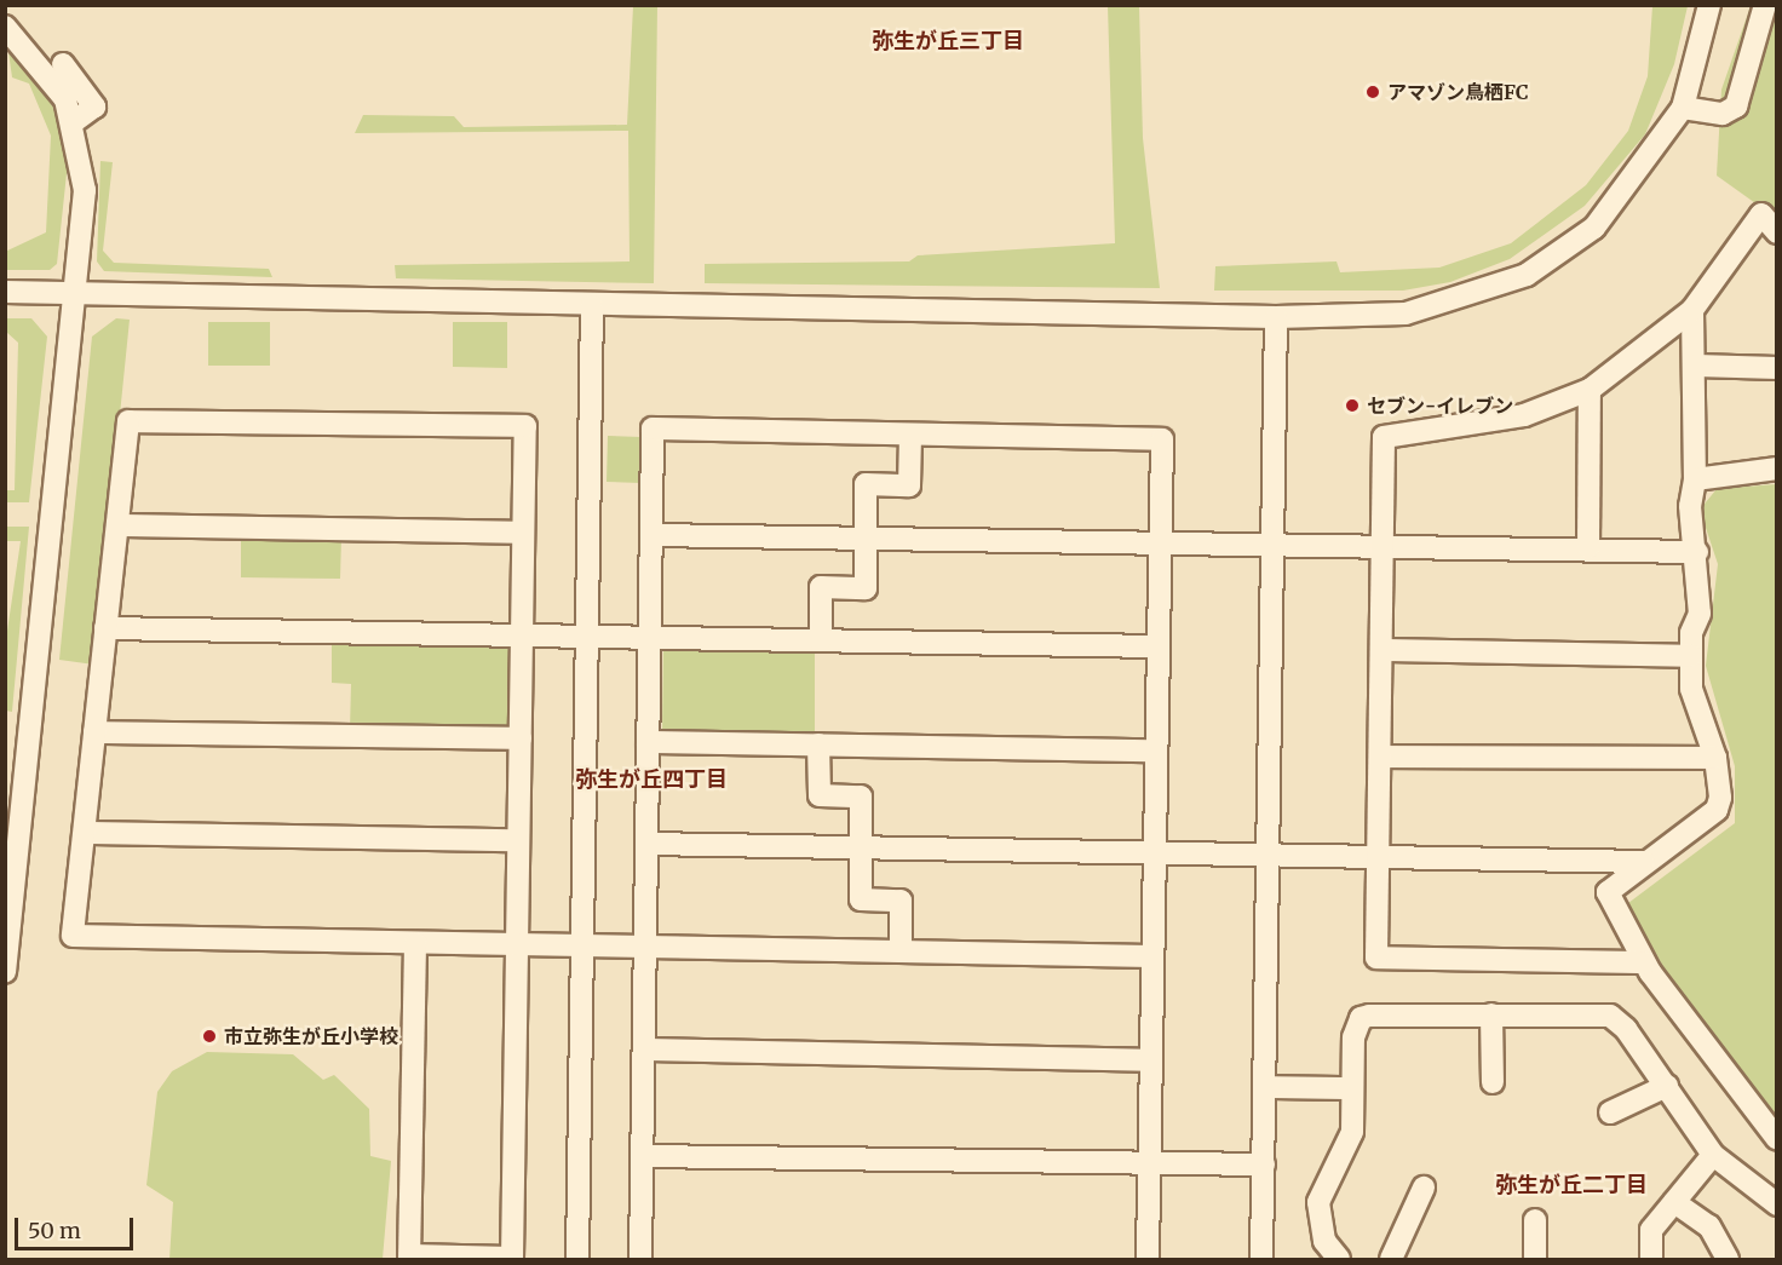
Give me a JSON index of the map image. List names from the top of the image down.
{
  "districts": ["弥生が丘三丁目", "弥生が丘四丁目", "弥生が丘二丁目"],
  "places": ["アマゾン鳥栖FC", "セブン-イレブン", "市立弥生が丘小学校"],
  "scale_bar": "50 m"
}
